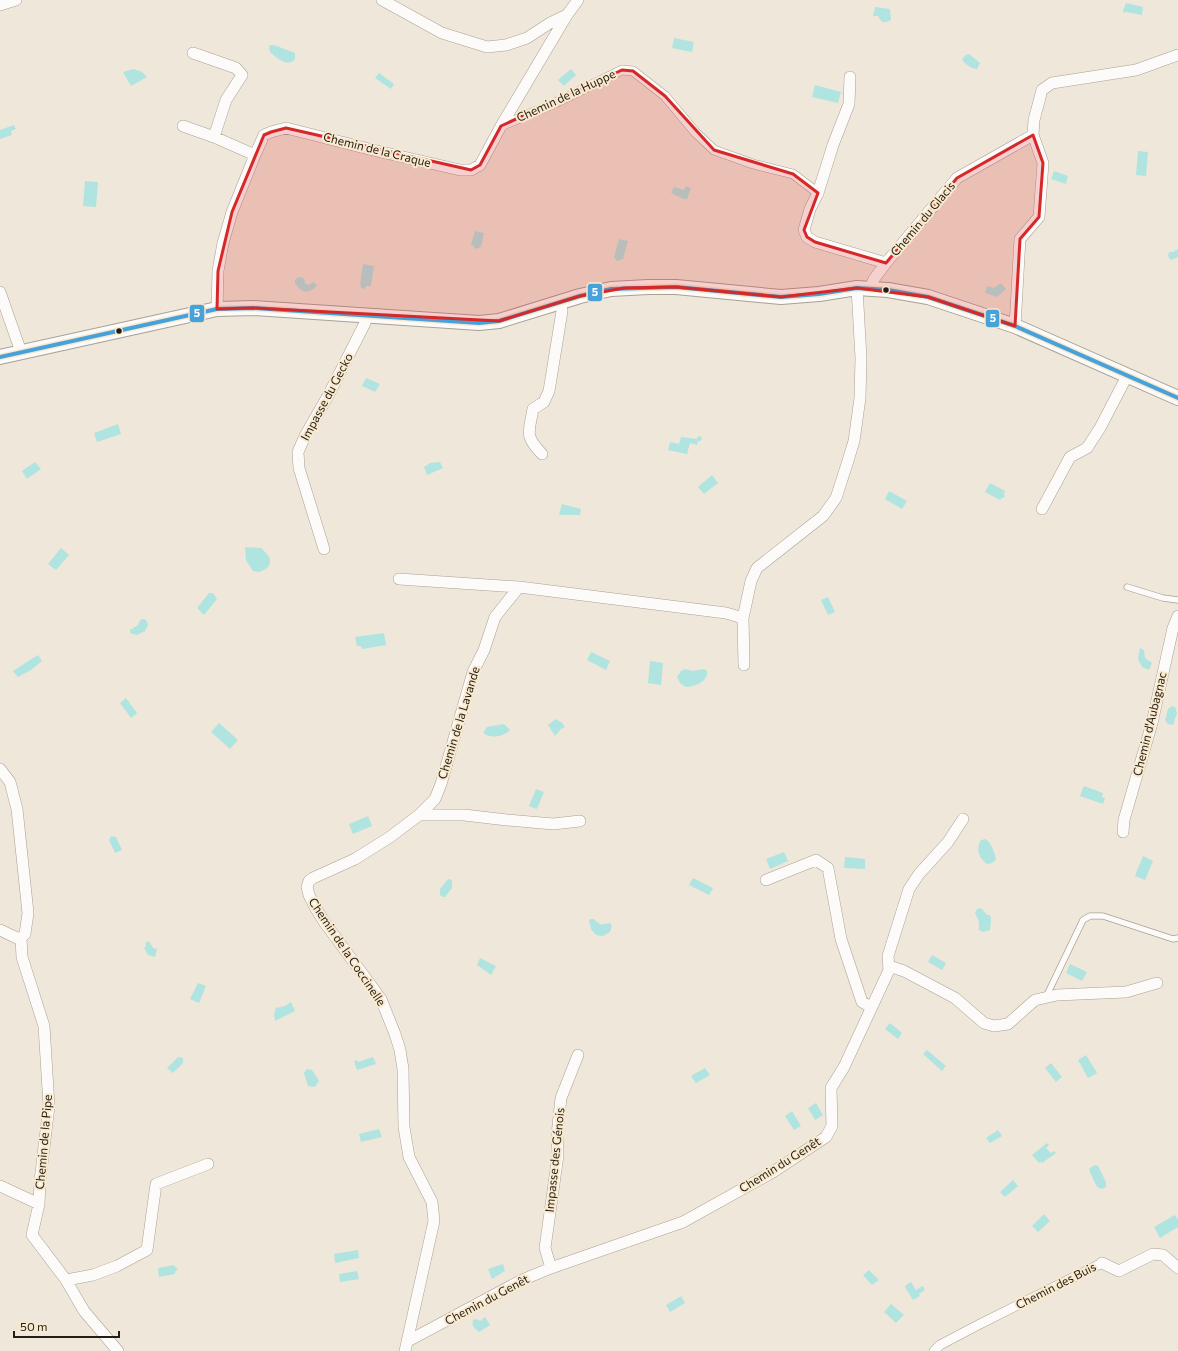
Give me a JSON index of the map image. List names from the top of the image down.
{
  "streets": {
    "street": [
      "Chemin de la Huppe",
      "Chemin de la Craque",
      "Chemin du Glacis",
      "Impasse du Gecko",
      "Chemin de la Lavande",
      "Chemin d'Aubagnac",
      "Chemin de la Coccinelle",
      "Chemin de la Pipe",
      "Impasse des Génois",
      "Chemin du Genêt",
      "Chemin des Buis"
    ]
  },
  "crossings": [
    ["Chemin de la Huppe", "Chemin de la Craque"],
    ["Chemin de la Lavande", "Chemin de la Coccinelle"],
    ["Chemin de la Coccinelle", "Chemin du Genêt"],
    ["Impasse des Génois", "Chemin du Genêt"]
  ],
  "lines": ["transit line 5"],
  "scale_bar": "50 m"
}
